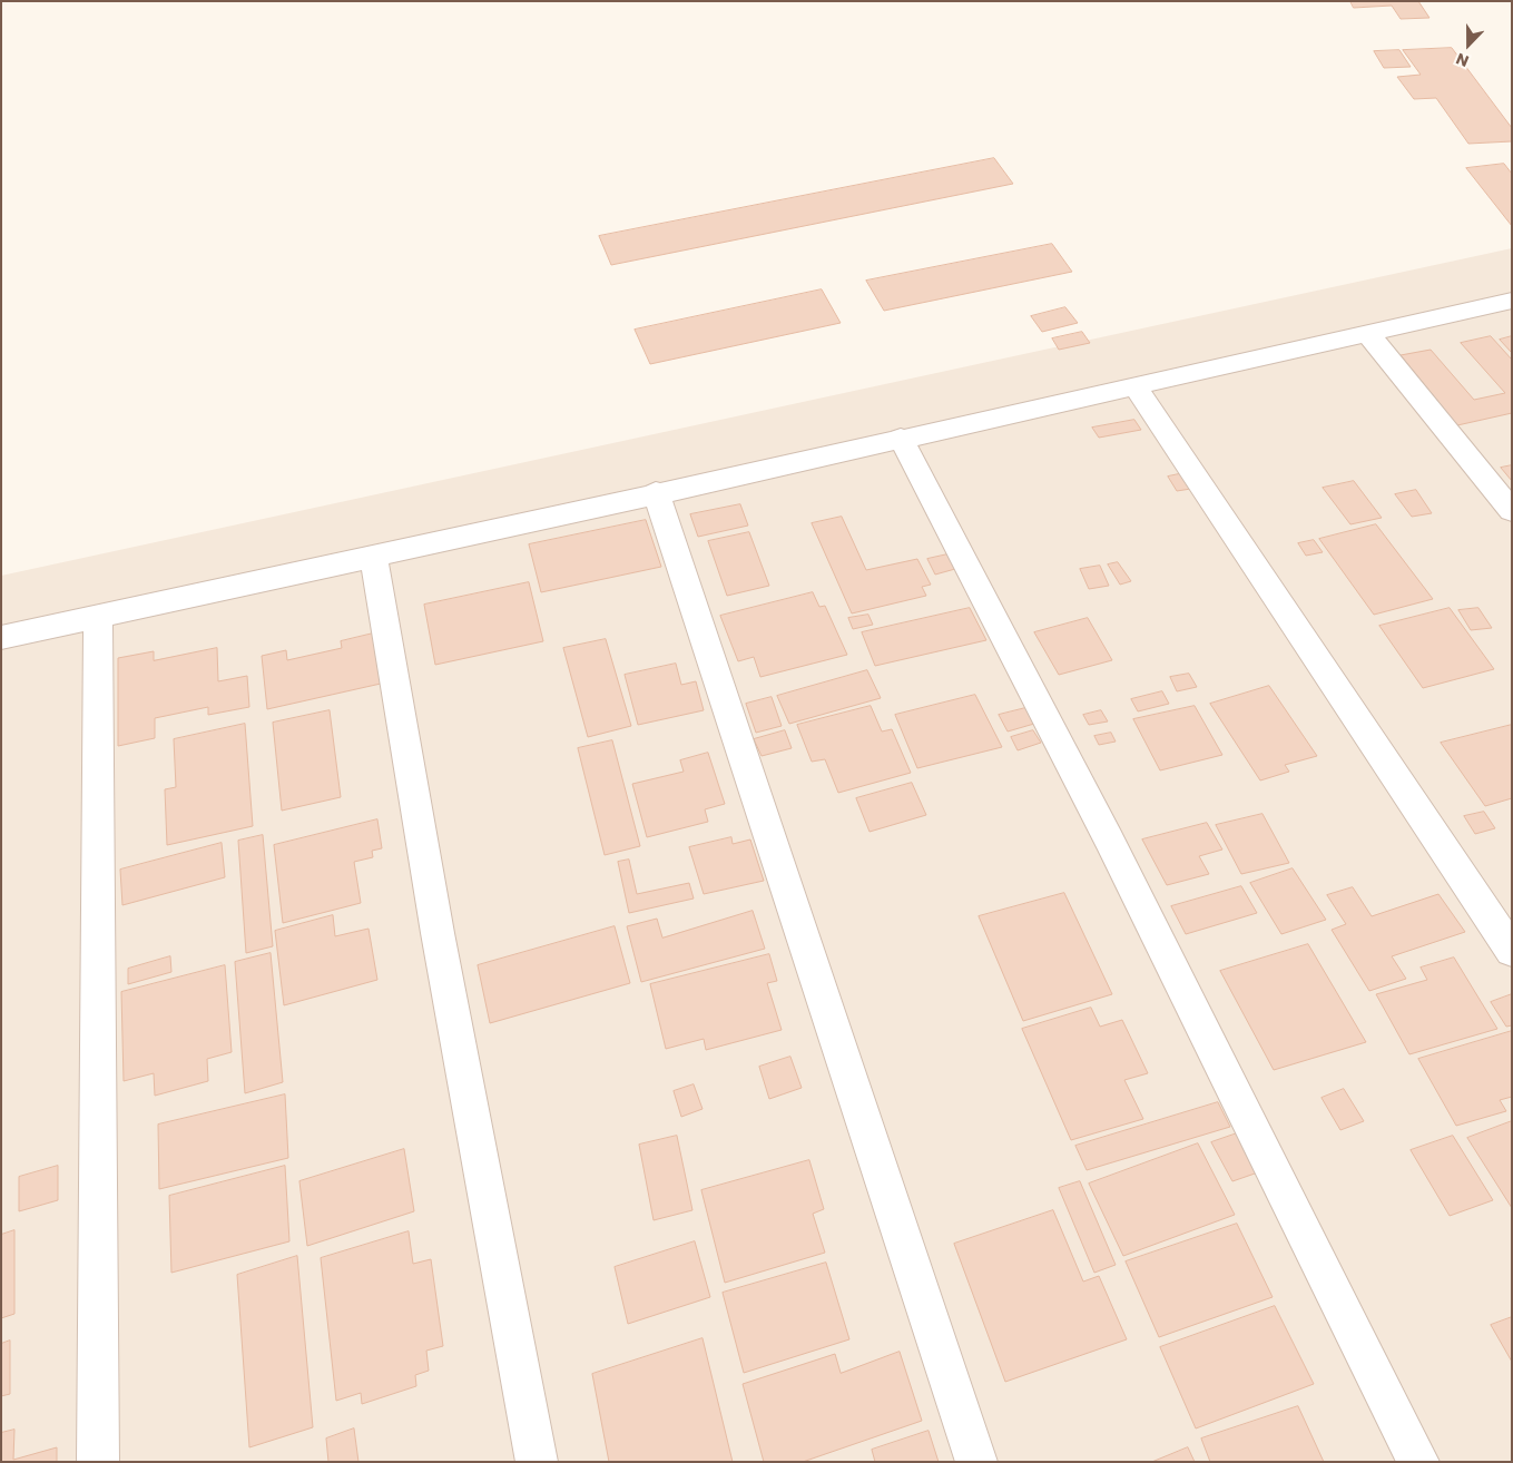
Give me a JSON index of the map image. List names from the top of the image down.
{
  "north": "bottom"
}
